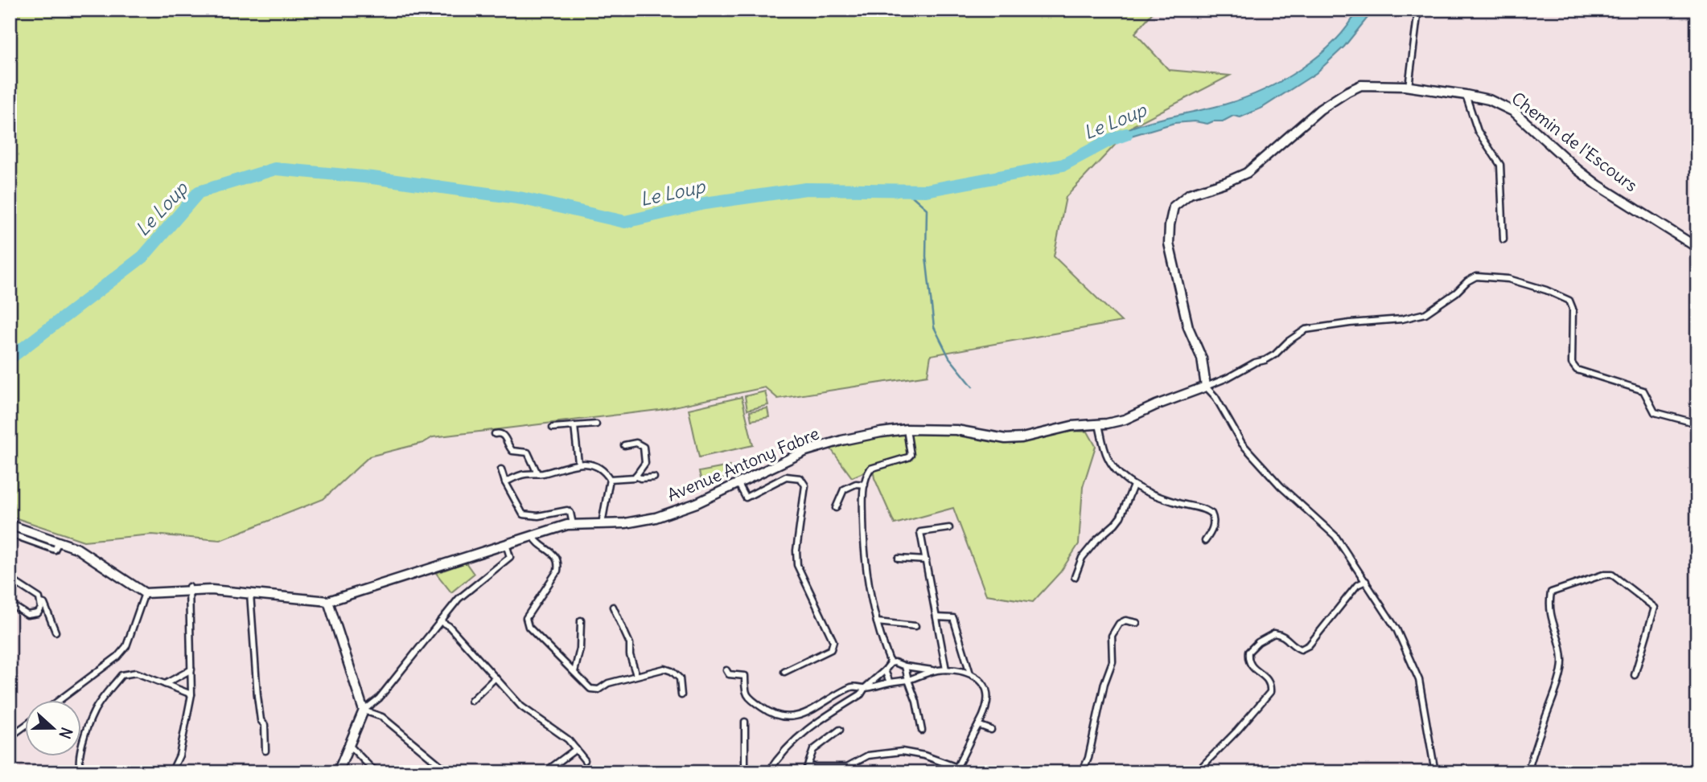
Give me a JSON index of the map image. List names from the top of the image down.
{
  "streets": {
    "street": ["Chemin de l'Escours", "Avenue Antony Fabre"]
  },
  "crossings": [
    ["Chemin de l'Escours", "Avenue Antony Fabre"]
  ],
  "water": ["Le Loup"],
  "north": "right"
}
